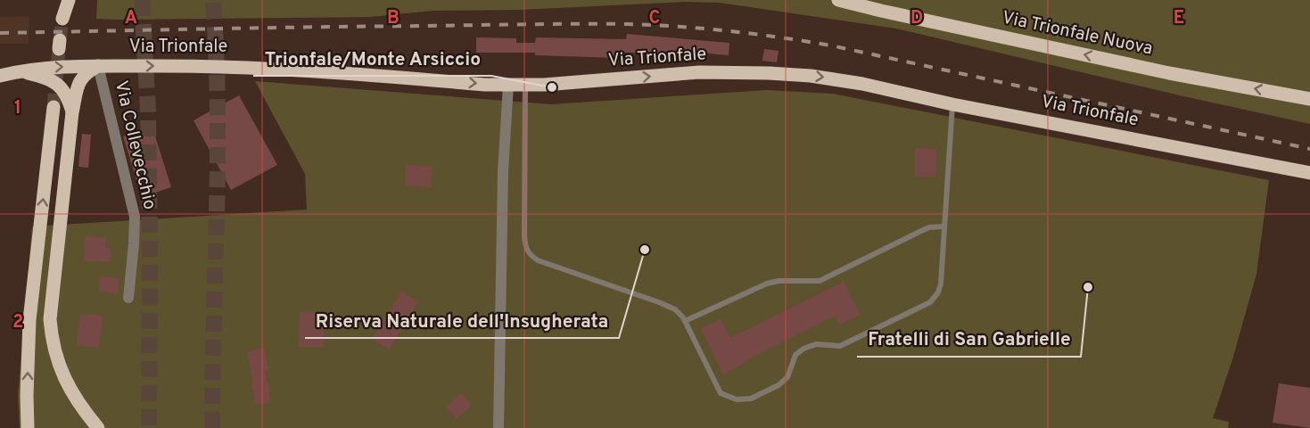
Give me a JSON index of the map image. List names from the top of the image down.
{
  "streets": {
    "main road": ["Via Trionfale Nuova", "Via Trionfale"],
    "street": ["Via Collevecchio"]
  },
  "crossings": [
    ["Via Trionfale", "Via Collevecchio"]
  ],
  "one_way": ["Via Trionfale Nuova", "Via Trionfale"],
  "places": ["Trionfale/Monte Arsiccio", "Riserva Naturale dell'Insugherata", "Fratelli di San Gabrielle"],
  "grid": {
    "columns": [
      "A",
      "B",
      "C",
      "D",
      "E"
    ],
    "rows": ["1", "2"]
  }
}
